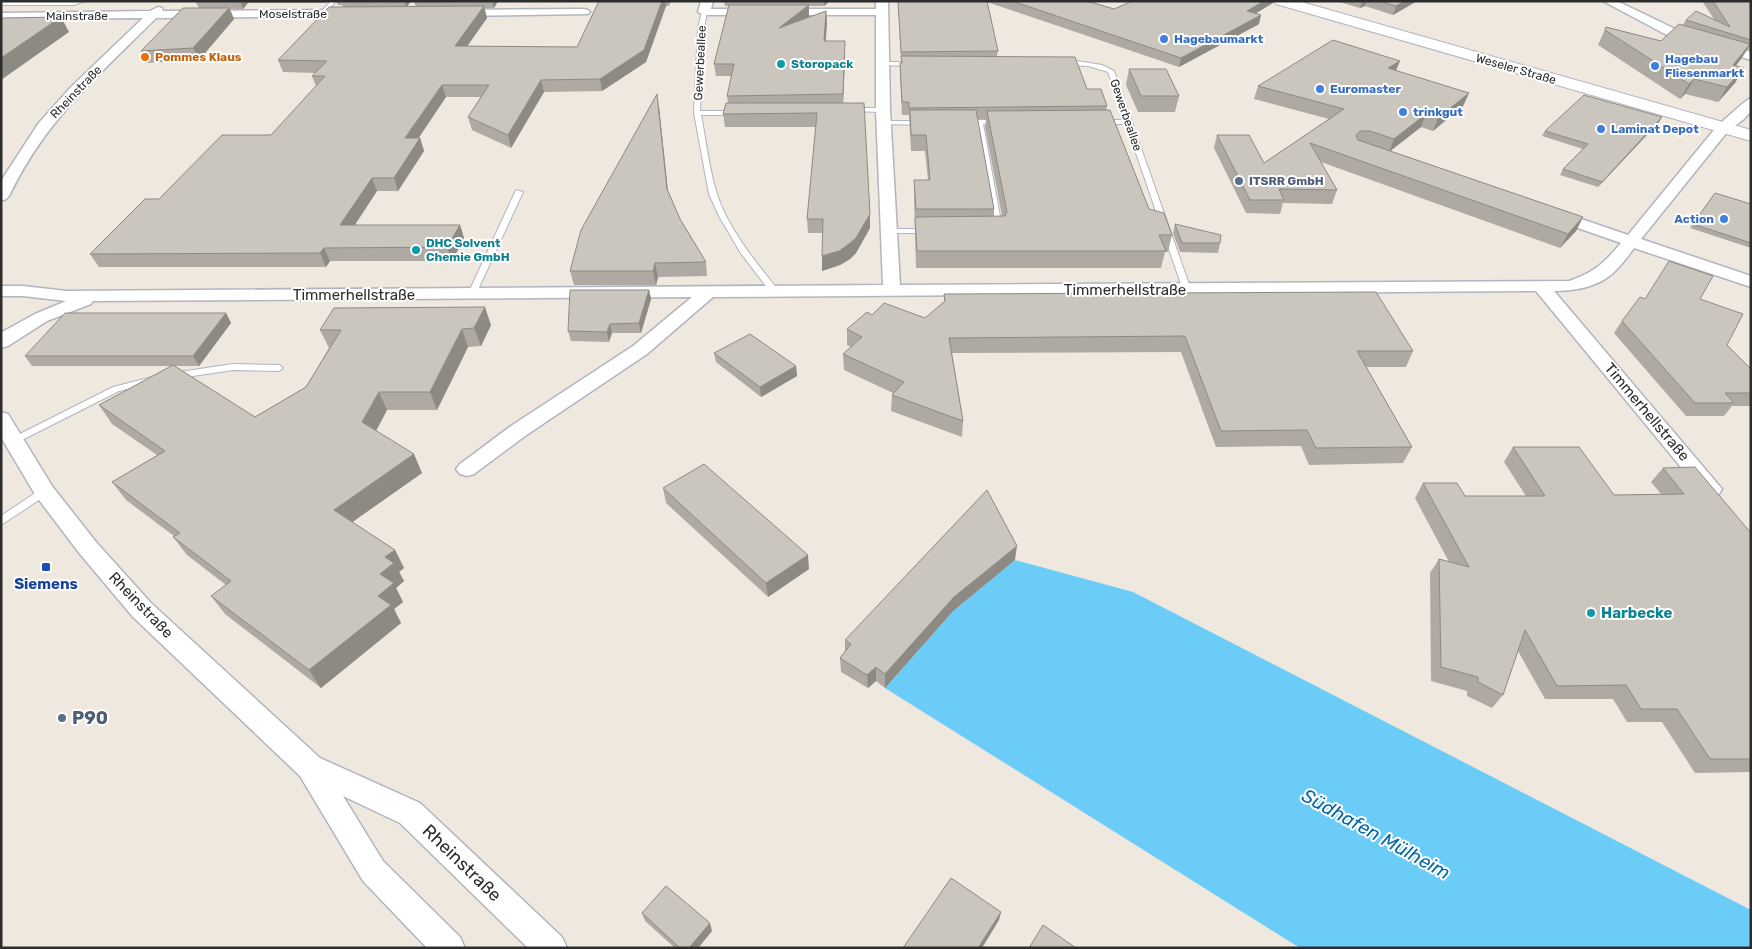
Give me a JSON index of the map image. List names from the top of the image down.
{
  "streets": {
    "main road": ["Weseler Straße"],
    "street": [
      "Moselstraße",
      "Mainstraße",
      "Gewerbeallee",
      "Rheinstraße",
      "Timmerhellstraße"
    ]
  },
  "crossings": [
    ["Moselstraße", "Mainstraße"],
    ["Moselstraße", "Rheinstraße"],
    ["Mainstraße", "Rheinstraße"],
    ["Gewerbeallee", "Timmerhellstraße"],
    ["Weseler Straße", "Timmerhellstraße"]
  ],
  "water": ["Südhafen Mülheim"],
  "places": {
    "other": [
      "Hagebaumarkt",
      "Pommes Klaus",
      "Storopack",
      "Hagebau Fliesenmarkt",
      "Euromaster",
      "trinkgut",
      "Laminat Depot",
      "ITSRR GmbH",
      "Action",
      "DHC Solvent Chemie GmbH",
      "Harbecke",
      "P90"
    ],
    "transit": ["Siemens"]
  }
}
